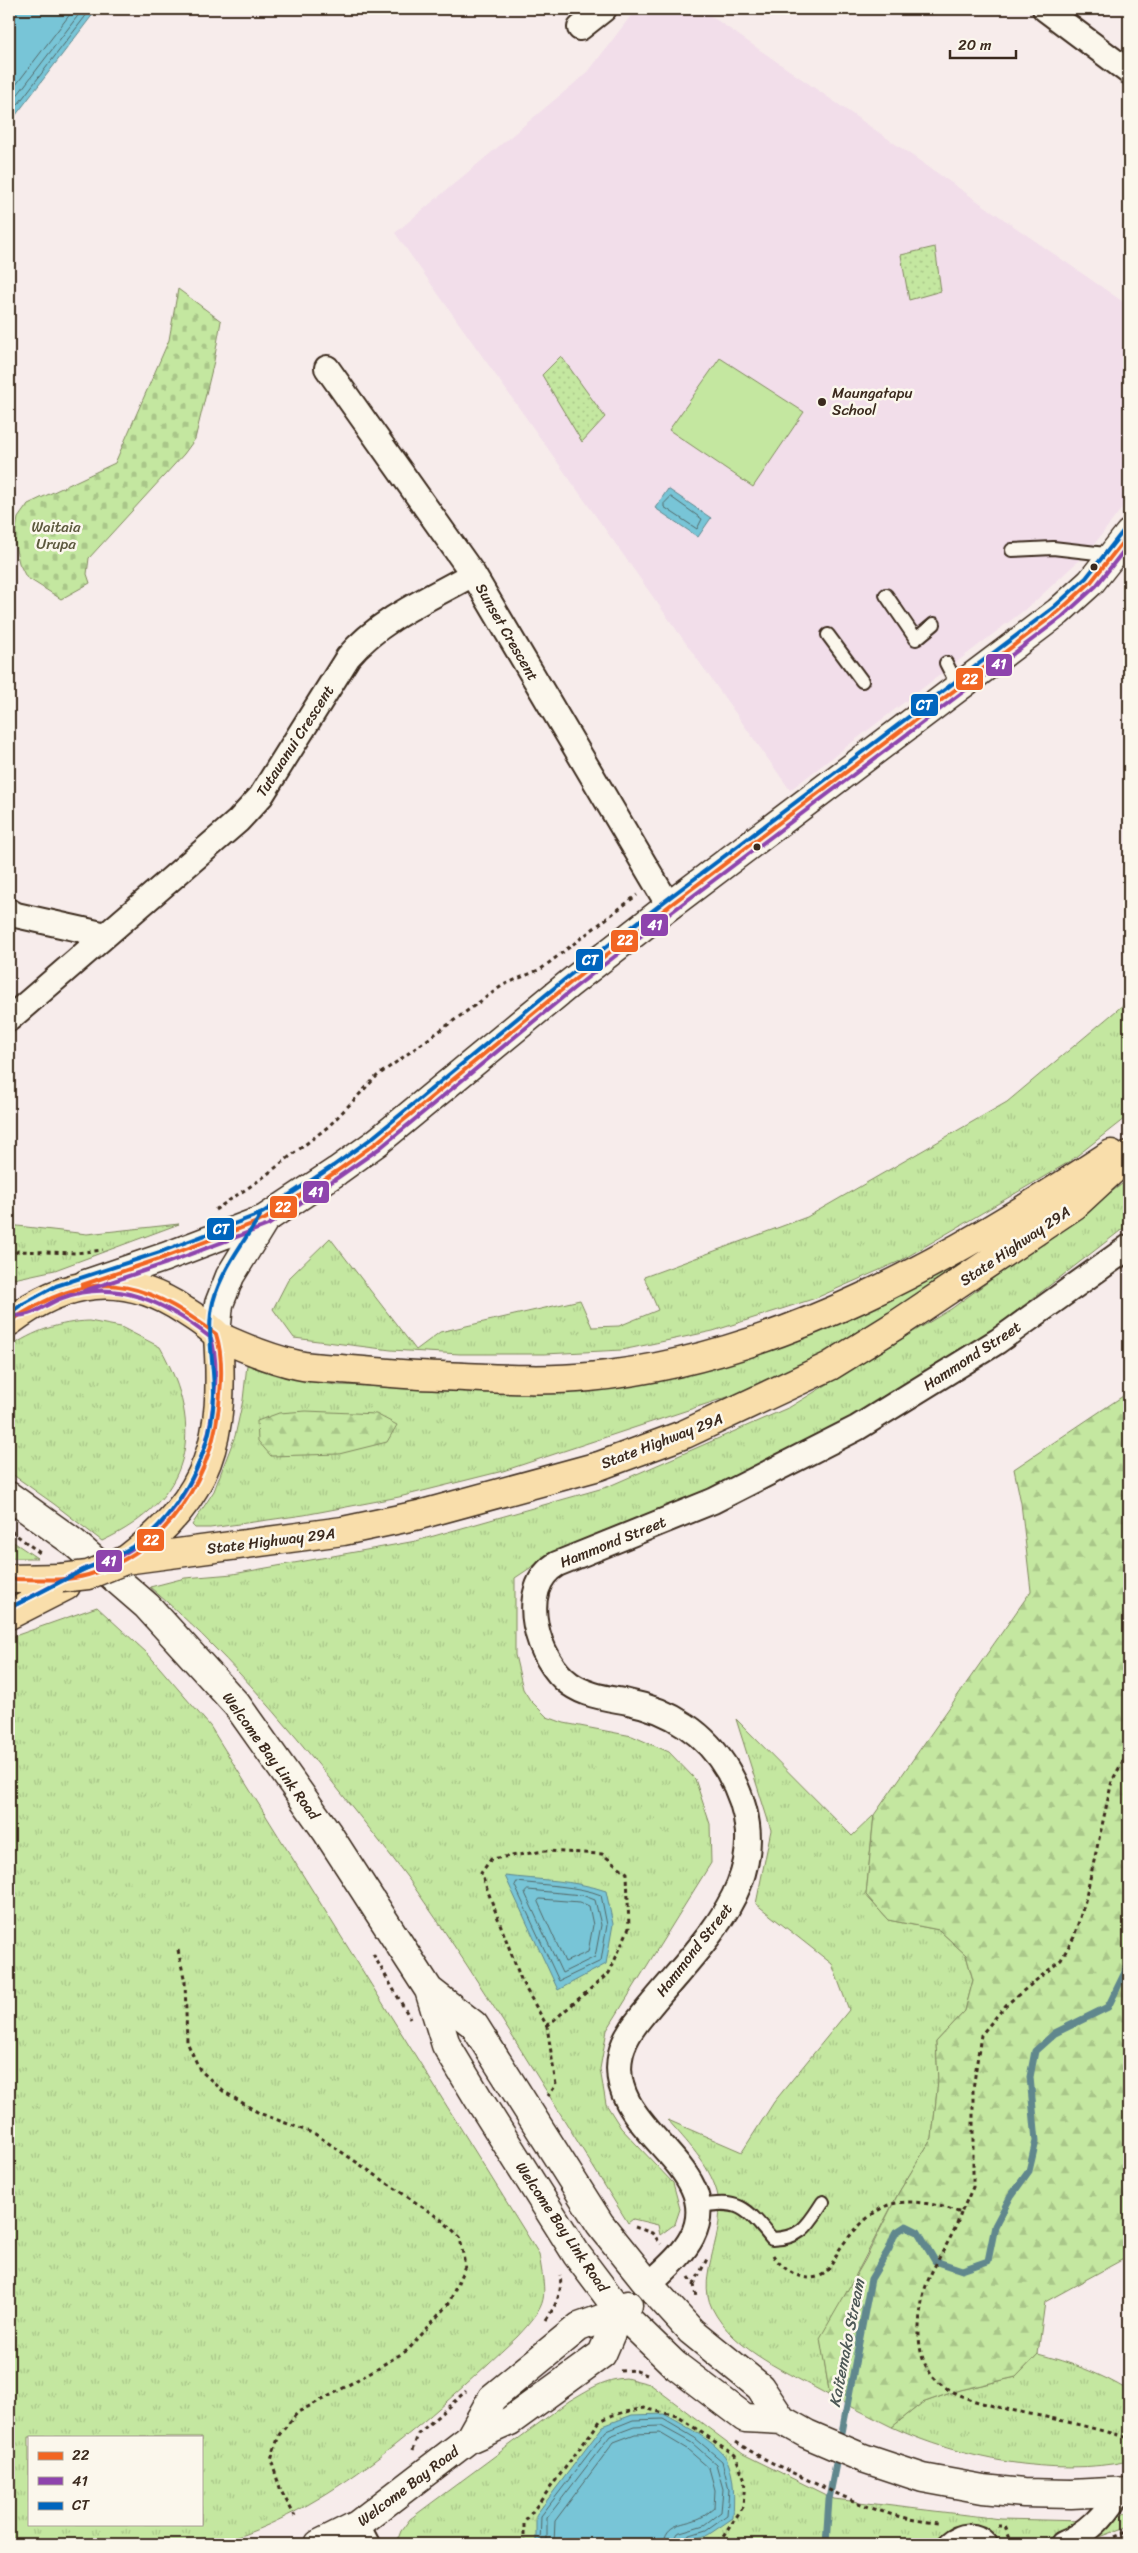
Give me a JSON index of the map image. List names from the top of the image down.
{
  "streets": {
    "highway": ["State Highway 29A"],
    "main road": ["Welcome Bay Link Road", "Welcome Bay Road"],
    "street": ["Sunset Crescent", "Tutauanui Crescent", "Hammond Street"]
  },
  "crossings": [
    ["Sunset Crescent", "Tutauanui Crescent"],
    ["Hammond Street", "Welcome Bay Link Road"],
    ["Hammond Street", "Welcome Bay Road"],
    ["Welcome Bay Link Road", "Welcome Bay Road"]
  ],
  "water": ["Kaitemako Stream"],
  "parks": ["Waitaia Urupa"],
  "places": ["Maungatapu School"],
  "lines": ["transit line CT", "transit line 22", "transit line 41"],
  "legend": ["22", "41", "CT"],
  "scale_bar": "20 m"
}
